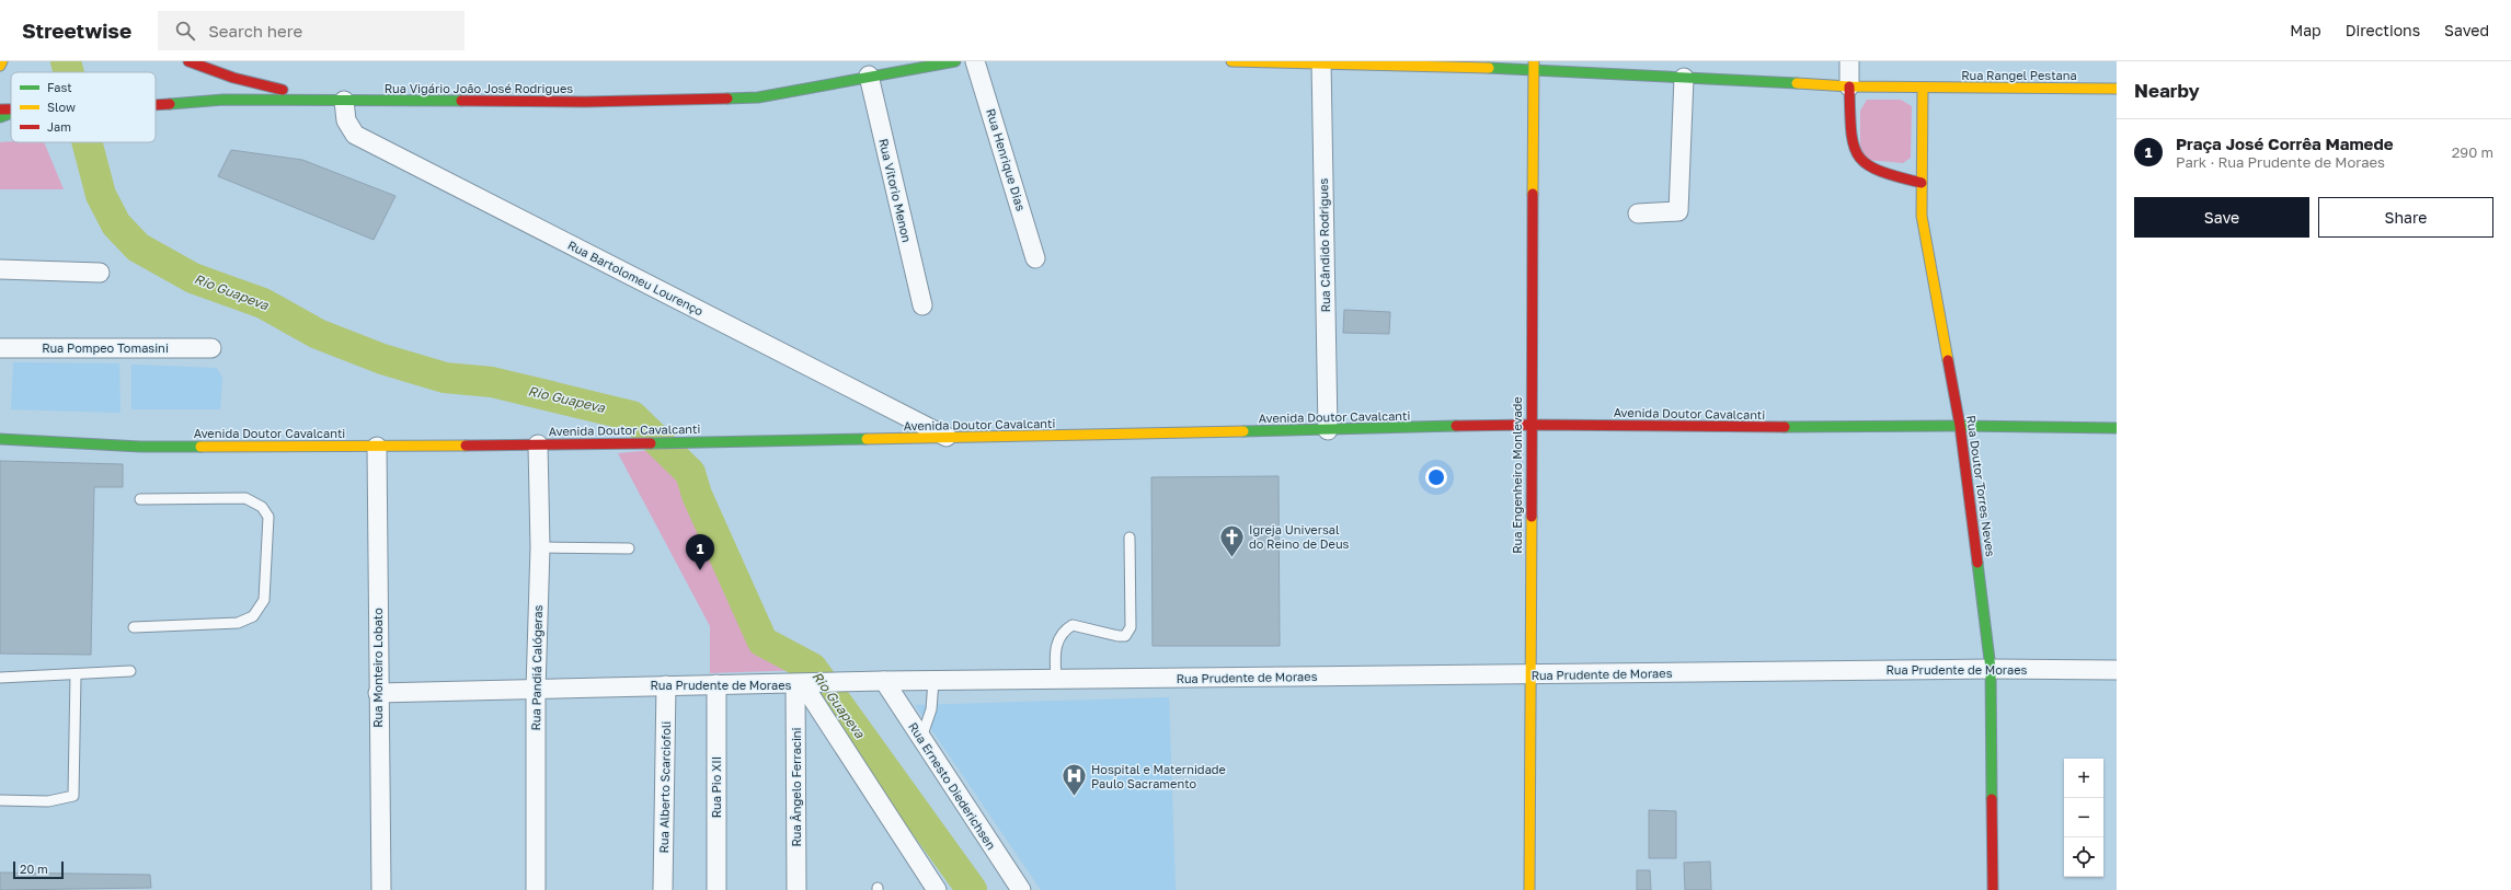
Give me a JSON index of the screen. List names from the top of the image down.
{
  "streets": {
    "main road": [
      "Rua Rangel Pestana",
      "Rua Vigário João José Rodrigues",
      "Avenida Doutor Cavalcanti",
      "Rua Engenheiro Monlevade",
      "Rua Doutor Torres Neves"
    ],
    "street": [
      "Rua Henrique Dias",
      "Rua Vitorio Menon",
      "Rua Cândido Rodrigues",
      "Rua Bartolomeu Lourenço",
      "Rua Pompeo Tomasini",
      "Rua Monteiro Lobato",
      "Rua Pandiá Calógeras",
      "Rua Prudente de Moraes",
      "Rua Ernesto Diederichsen",
      "Rua Alberto Scarciofoli",
      "Rua Pio XII",
      "Rua Ângelo Ferracini"
    ]
  },
  "crossings": [
    ["Rua Rangel Pestana", "Rua Doutor Torres Neves"],
    ["Rua Vigário João José Rodrigues", "Rua Vitorio Menon"],
    ["Rua Vigário João José Rodrigues", "Rua Bartolomeu Lourenço"],
    ["Rua Cândido Rodrigues", "Avenida Doutor Cavalcanti"],
    ["Rua Bartolomeu Lourenço", "Avenida Doutor Cavalcanti"],
    ["Avenida Doutor Cavalcanti", "Rua Engenheiro Monlevade"],
    ["Avenida Doutor Cavalcanti", "Rua Doutor Torres Neves"],
    ["Avenida Doutor Cavalcanti", "Rua Monteiro Lobato"],
    ["Avenida Doutor Cavalcanti", "Rua Pandiá Calógeras"],
    ["Rua Engenheiro Monlevade", "Rua Prudente de Moraes"],
    ["Rua Doutor Torres Neves", "Rua Prudente de Moraes"],
    ["Rua Monteiro Lobato", "Rua Prudente de Moraes"],
    ["Rua Pandiá Calógeras", "Rua Prudente de Moraes"],
    ["Rua Prudente de Moraes", "Rua Ernesto Diederichsen"],
    ["Rua Prudente de Moraes", "Rua Alberto Scarciofoli"],
    ["Rua Prudente de Moraes", "Rua Pio XII"],
    ["Rua Prudente de Moraes", "Rua Ângelo Ferracini"]
  ],
  "water": ["Rio Guapeva"],
  "places": {
    "church": ["Igreja Universal do Reino de Deus"],
    "hospital": ["Hospital e Maternidade Paulo Sacramento"]
  },
  "legend": ["Fast", "Slow", "Jam"],
  "scale_bar": "20 m",
  "page": {
    "header": "Streetwise",
    "search": "Search here",
    "nav": ["Map", "Directions", "Saved"],
    "heading": "Nearby",
    "list": [
      {
        "mark": "1",
        "name": "Praça José Corrêa Mamede",
        "note": "Park · Rua Prudente de Moraes",
        "value": "290 m"
      }
    ],
    "buttons": ["Save", "Share"],
    "pins": "1",
    "map_buttons": ["+", "−"],
    "scale": "20 m"
  }
}
